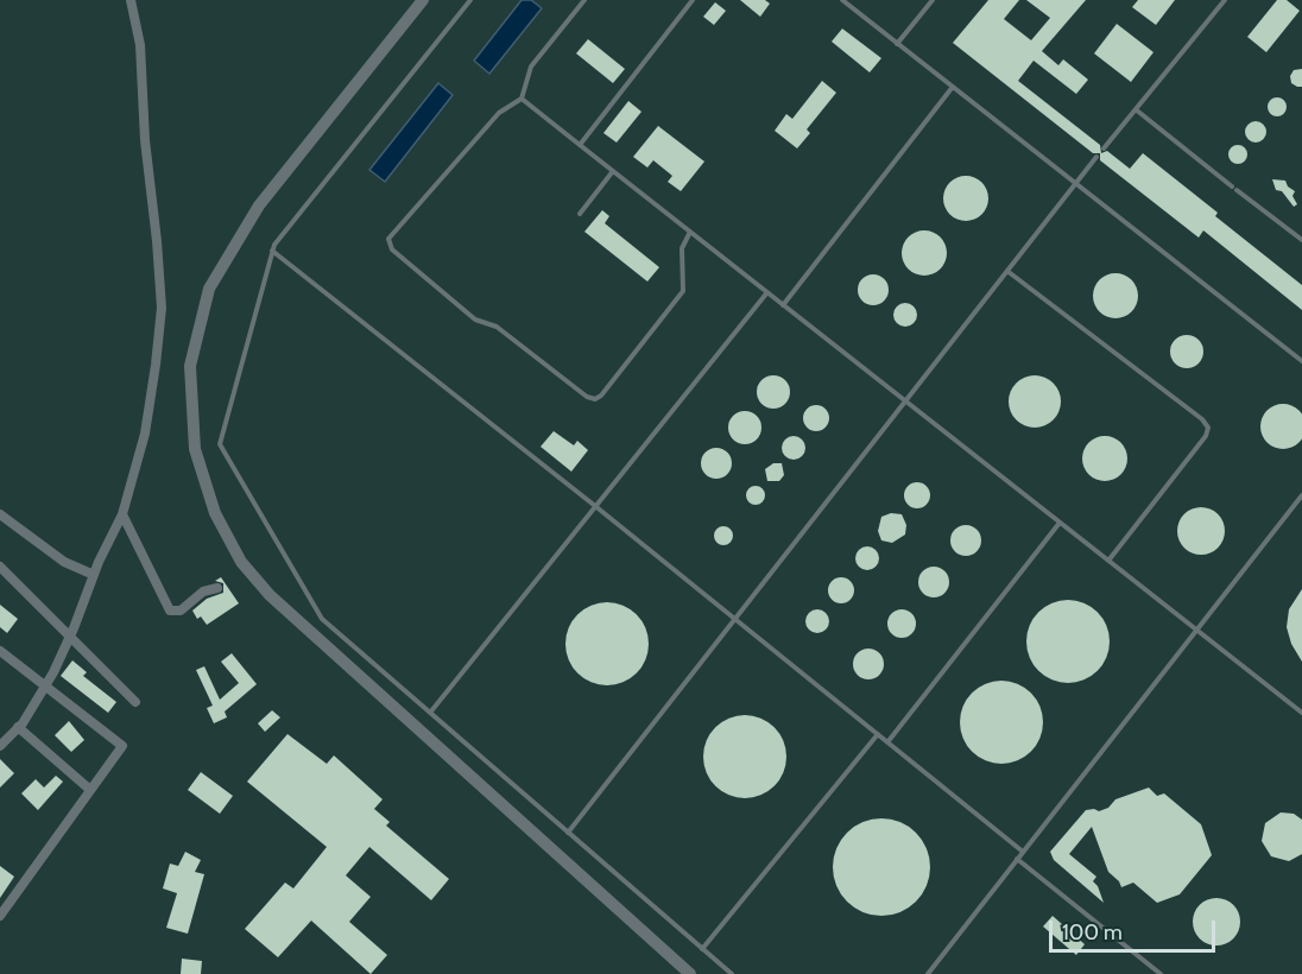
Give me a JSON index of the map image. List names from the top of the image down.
{
  "scale_bar": "100 m"
}
